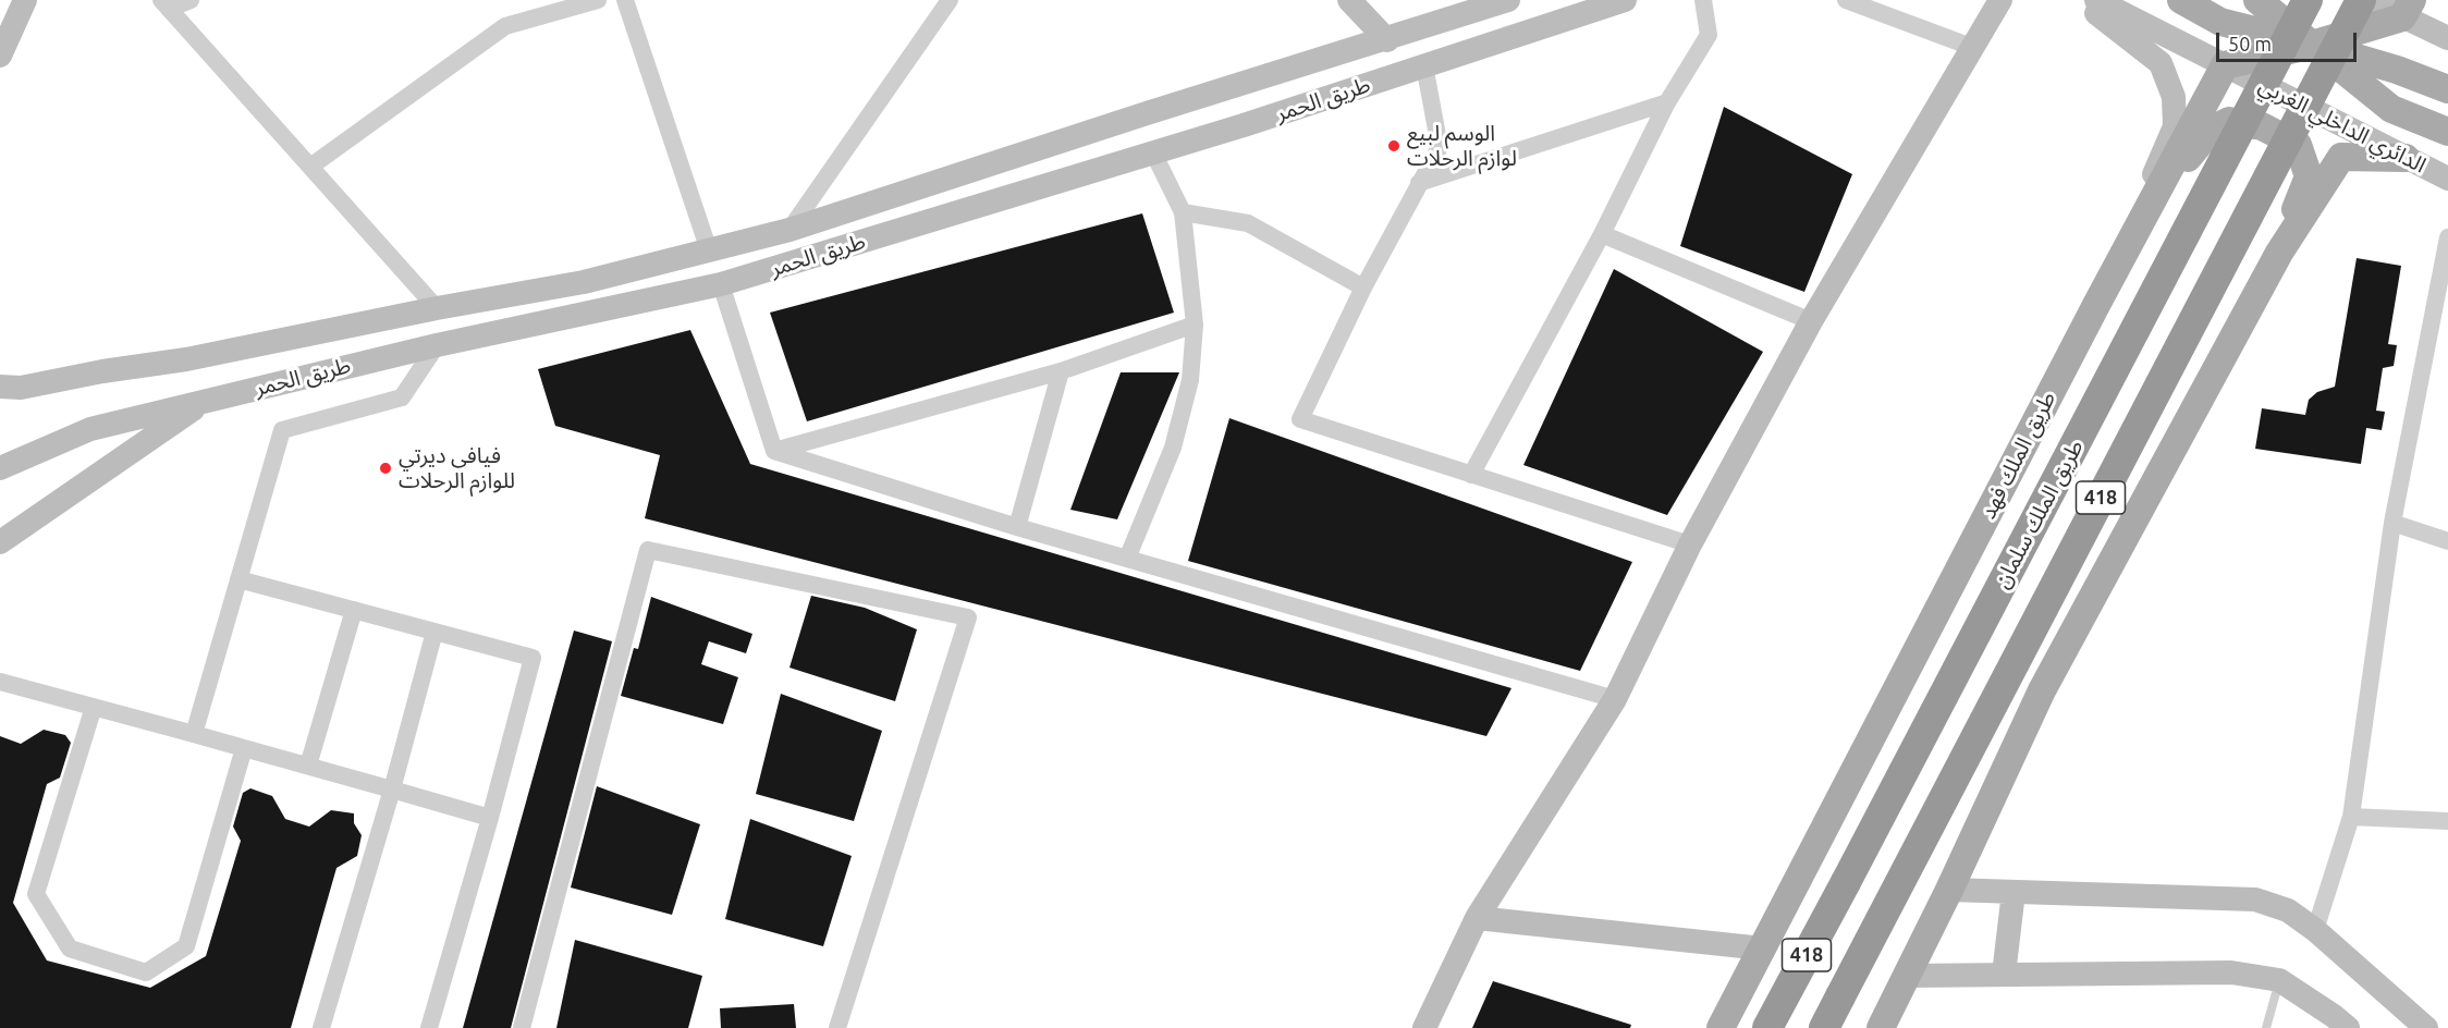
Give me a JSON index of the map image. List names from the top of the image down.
{
  "streets": {
    "highway": ["418", "طريق الملك سلمان"],
    "main road": ["طريق الملك فهد"],
    "street": ["طريق الحمر", "الدائري الداخلي الغربي"]
  },
  "crossings": [
    ["الدائري الداخلي الغربي", "طريق الملك فهد"]
  ],
  "places": ["الوسم لبيع لوازم الرحلات", "فيافي ديرتي للوازم الرحلات"],
  "scale_bar": "50 m"
}
